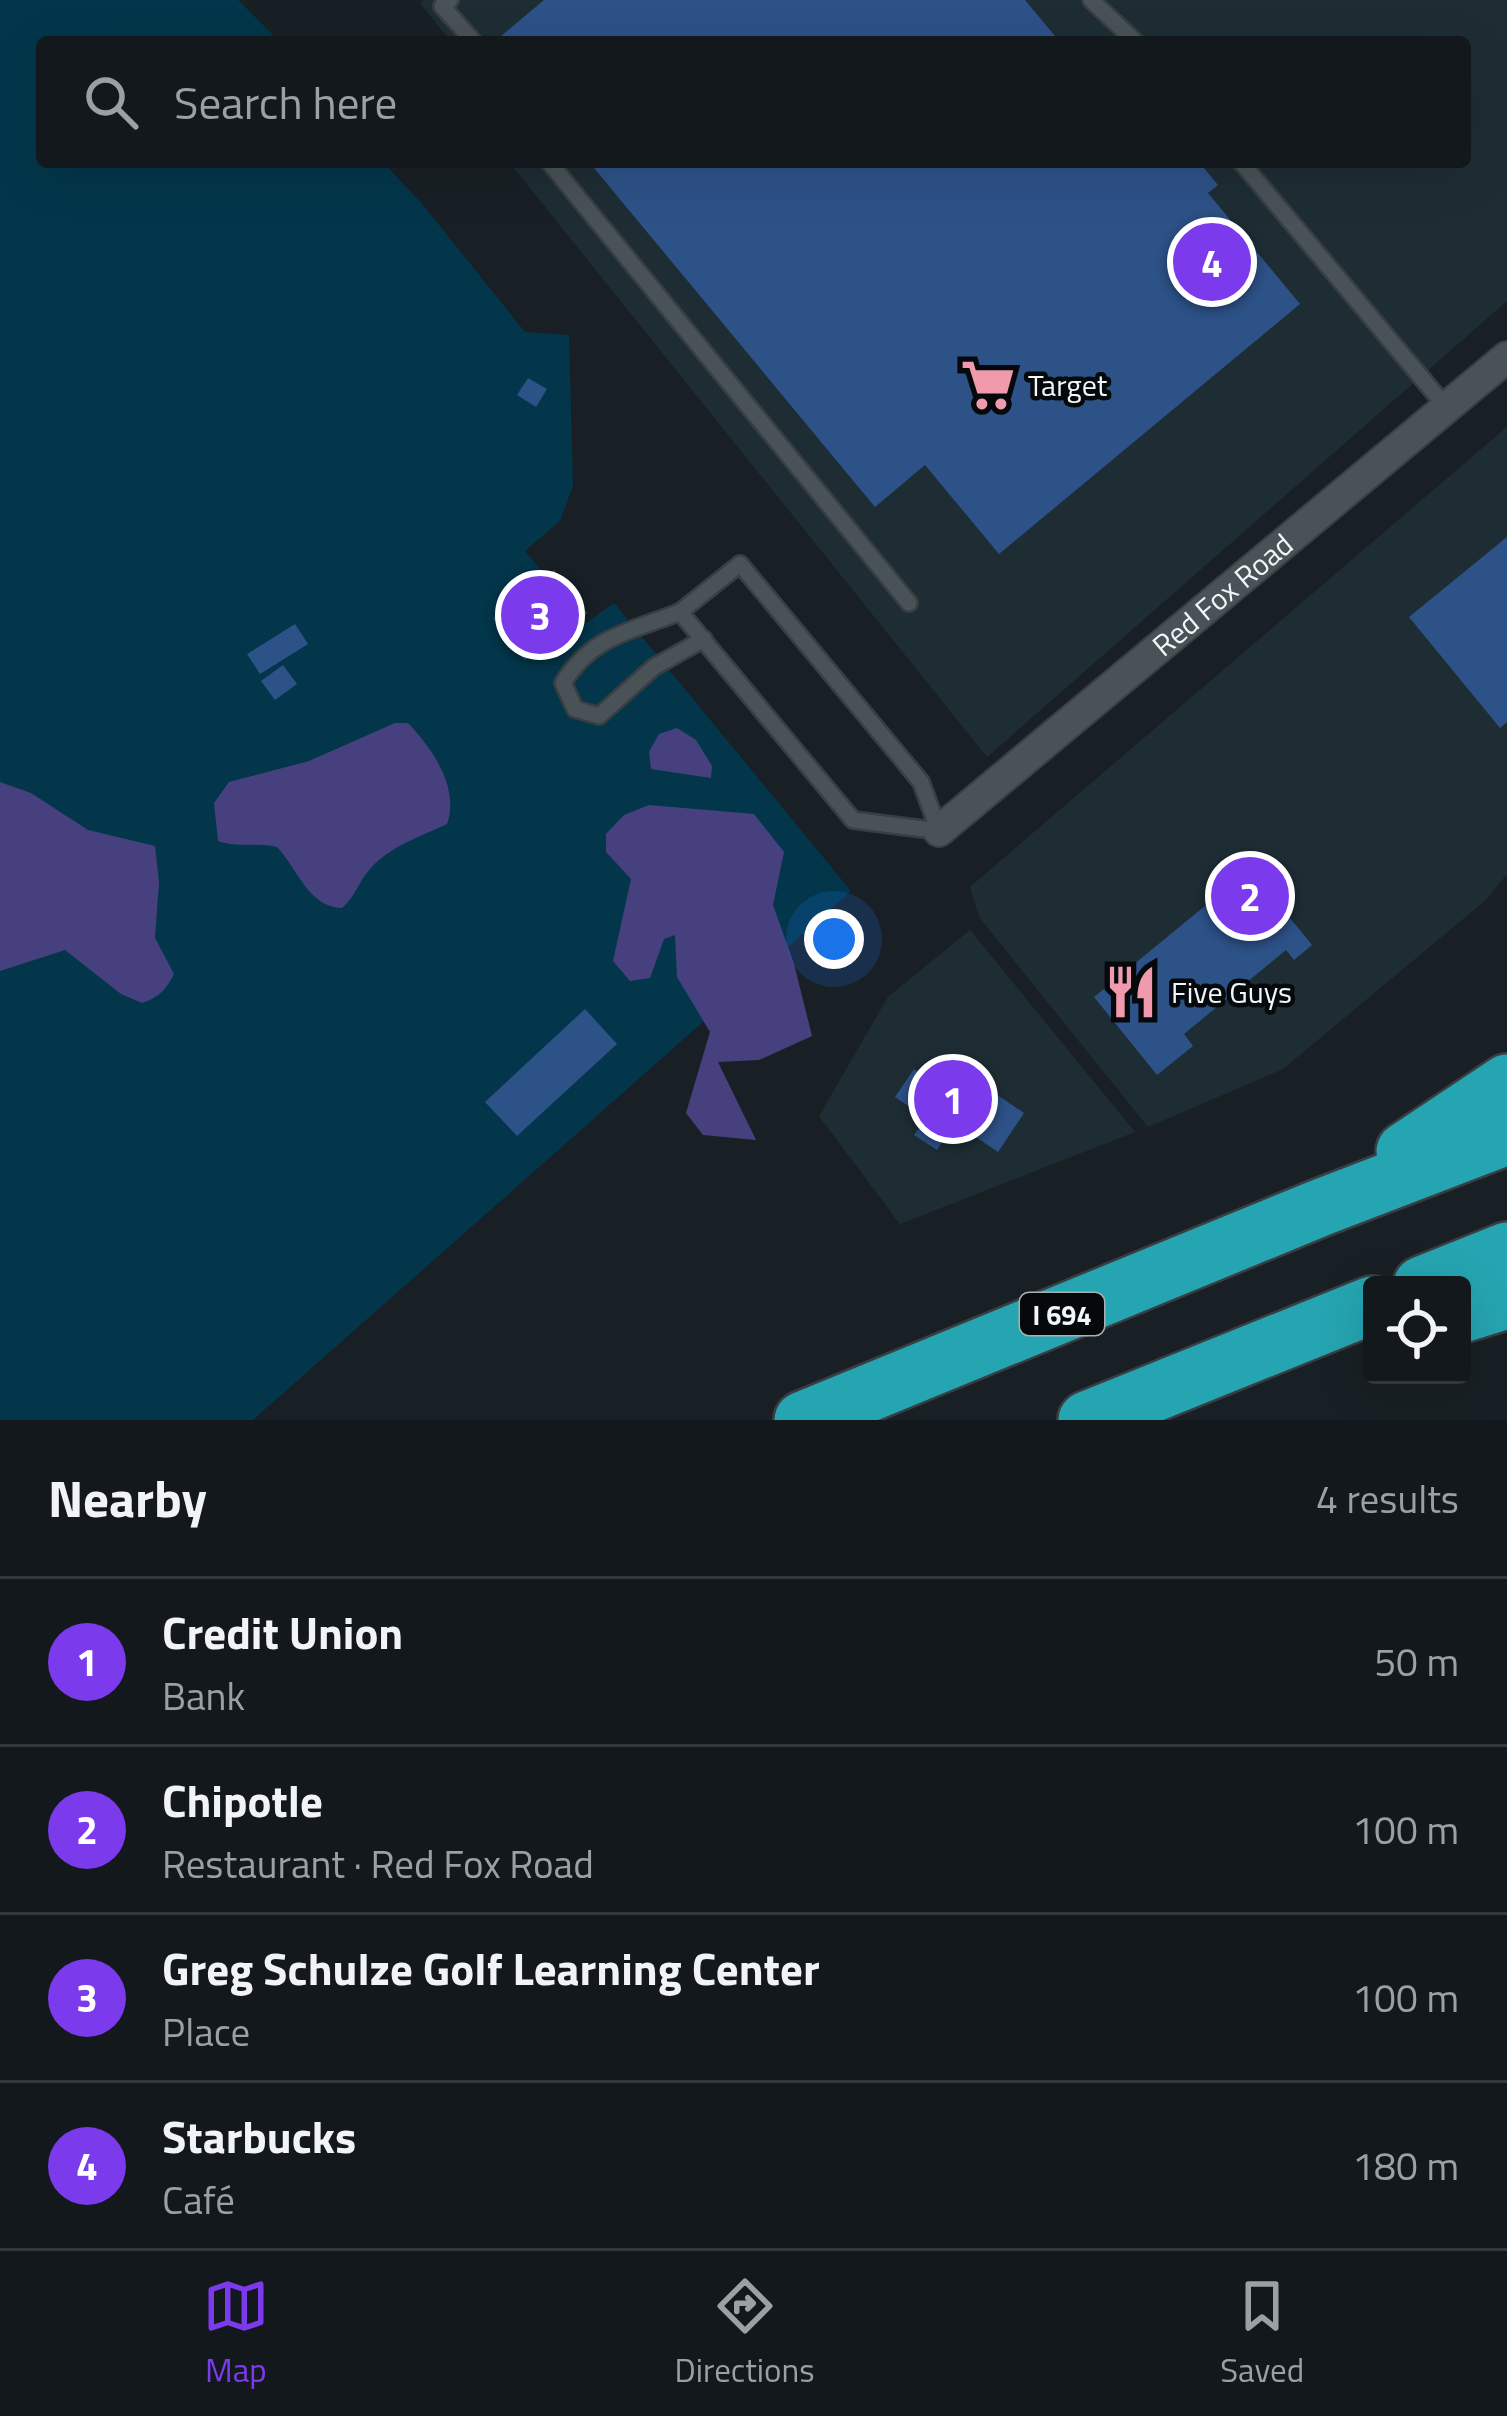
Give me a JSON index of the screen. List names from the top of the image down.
{
  "streets": {
    "highway": ["I 694"],
    "street": ["Red Fox Road"]
  },
  "places": {
    "supermarket": ["Target"],
    "restaurant": ["Five Guys"]
  },
  "page": {
    "search": "Search here",
    "pins": [
      "4",
      "3",
      "2",
      "1"
    ],
    "heading": ["Nearby", "4 results"],
    "list": [
      {
        "mark": "1",
        "name": "Credit Union",
        "note": "Bank",
        "value": "50 m"
      },
      {
        "mark": "2",
        "name": "Chipotle",
        "note": "Restaurant · Red Fox Road",
        "value": "100 m"
      },
      {
        "mark": "3",
        "name": "Greg Schulze Golf Learning Center",
        "note": "Place",
        "value": "100 m"
      },
      {
        "mark": "4",
        "name": "Starbucks",
        "note": "Café",
        "value": "180 m"
      }
    ],
    "nav": ["Map", "Directions", "Saved"]
  }
}
